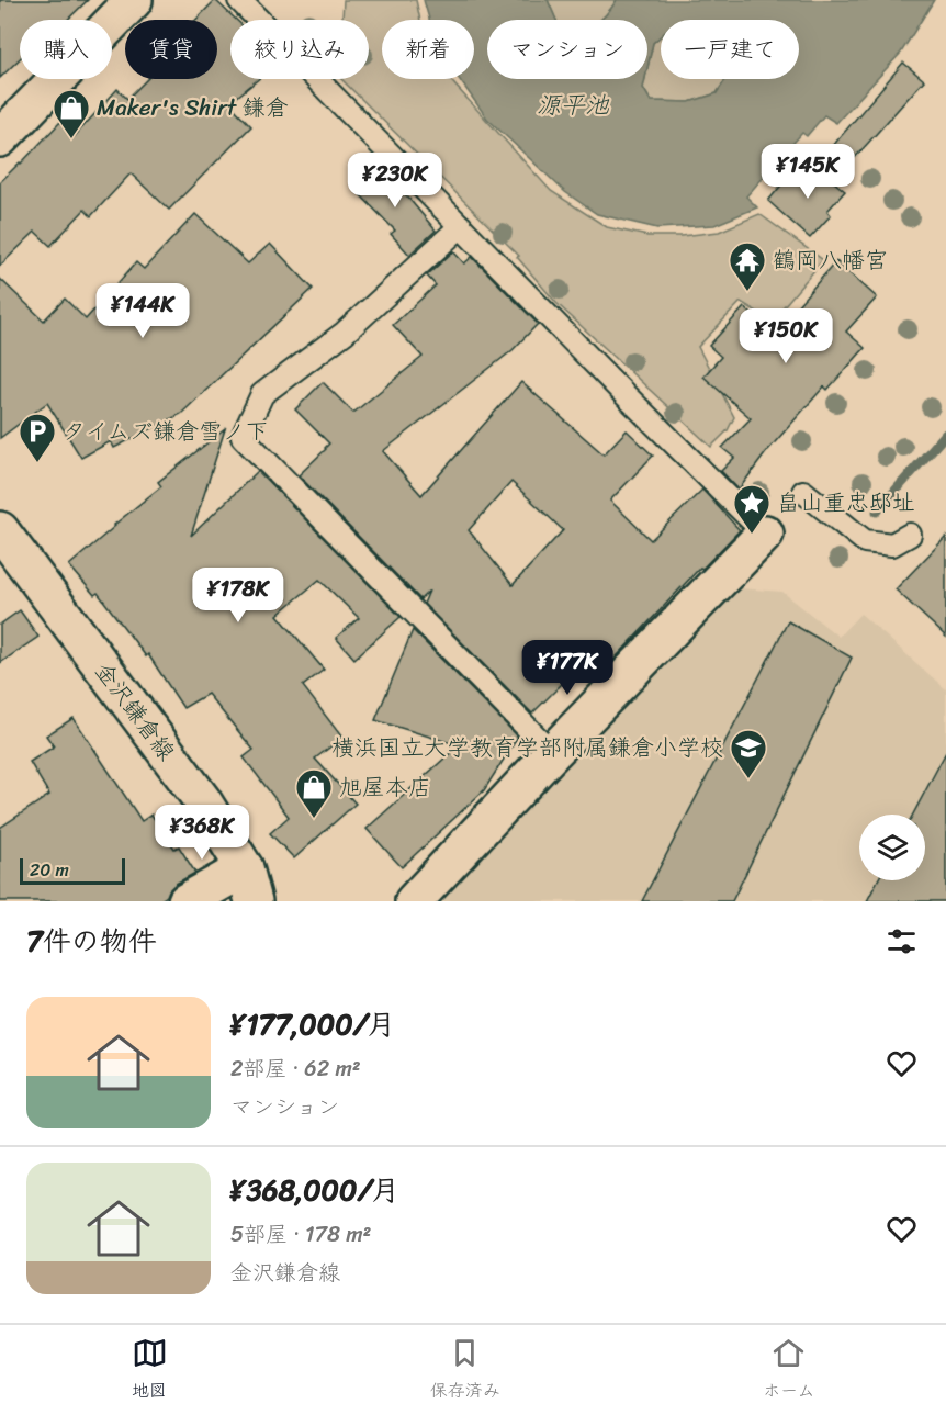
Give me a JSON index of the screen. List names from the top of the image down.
{
  "streets": {
    "main road": ["金沢鎌倉線"]
  },
  "water": ["源平池"],
  "places": {
    "shop": ["Maker's Shirt 鎌倉", "旭屋本店"],
    "temple": ["鶴岡八幡宮"],
    "parking": ["タイムズ鎌倉雪ノ下"],
    "place": ["畠山重忠邸址"],
    "school or university": ["横浜国立大学教育学部附属鎌倉小学校"]
  },
  "scale_bar": "20 m",
  "page": {
    "chip": [
      "購入",
      "賃貸",
      "絞り込み",
      "新着",
      "マンション",
      "一戸建て"
    ],
    "price": [
      "¥145K",
      "¥230K",
      "¥144K",
      "¥150K",
      "¥178K",
      "¥177K",
      "¥368K"
    ],
    "scale": "20 m",
    "heading": "7件の物件",
    "list": [
      {
        "name": "¥177,000/月",
        "note": "2部屋 · 62 m² · マンション"
      },
      {
        "name": "¥368,000/月",
        "note": "5部屋 · 178 m² · 金沢鎌倉線"
      }
    ],
    "tabs": ["地図", "保存済み", "ホーム"]
  }
}
